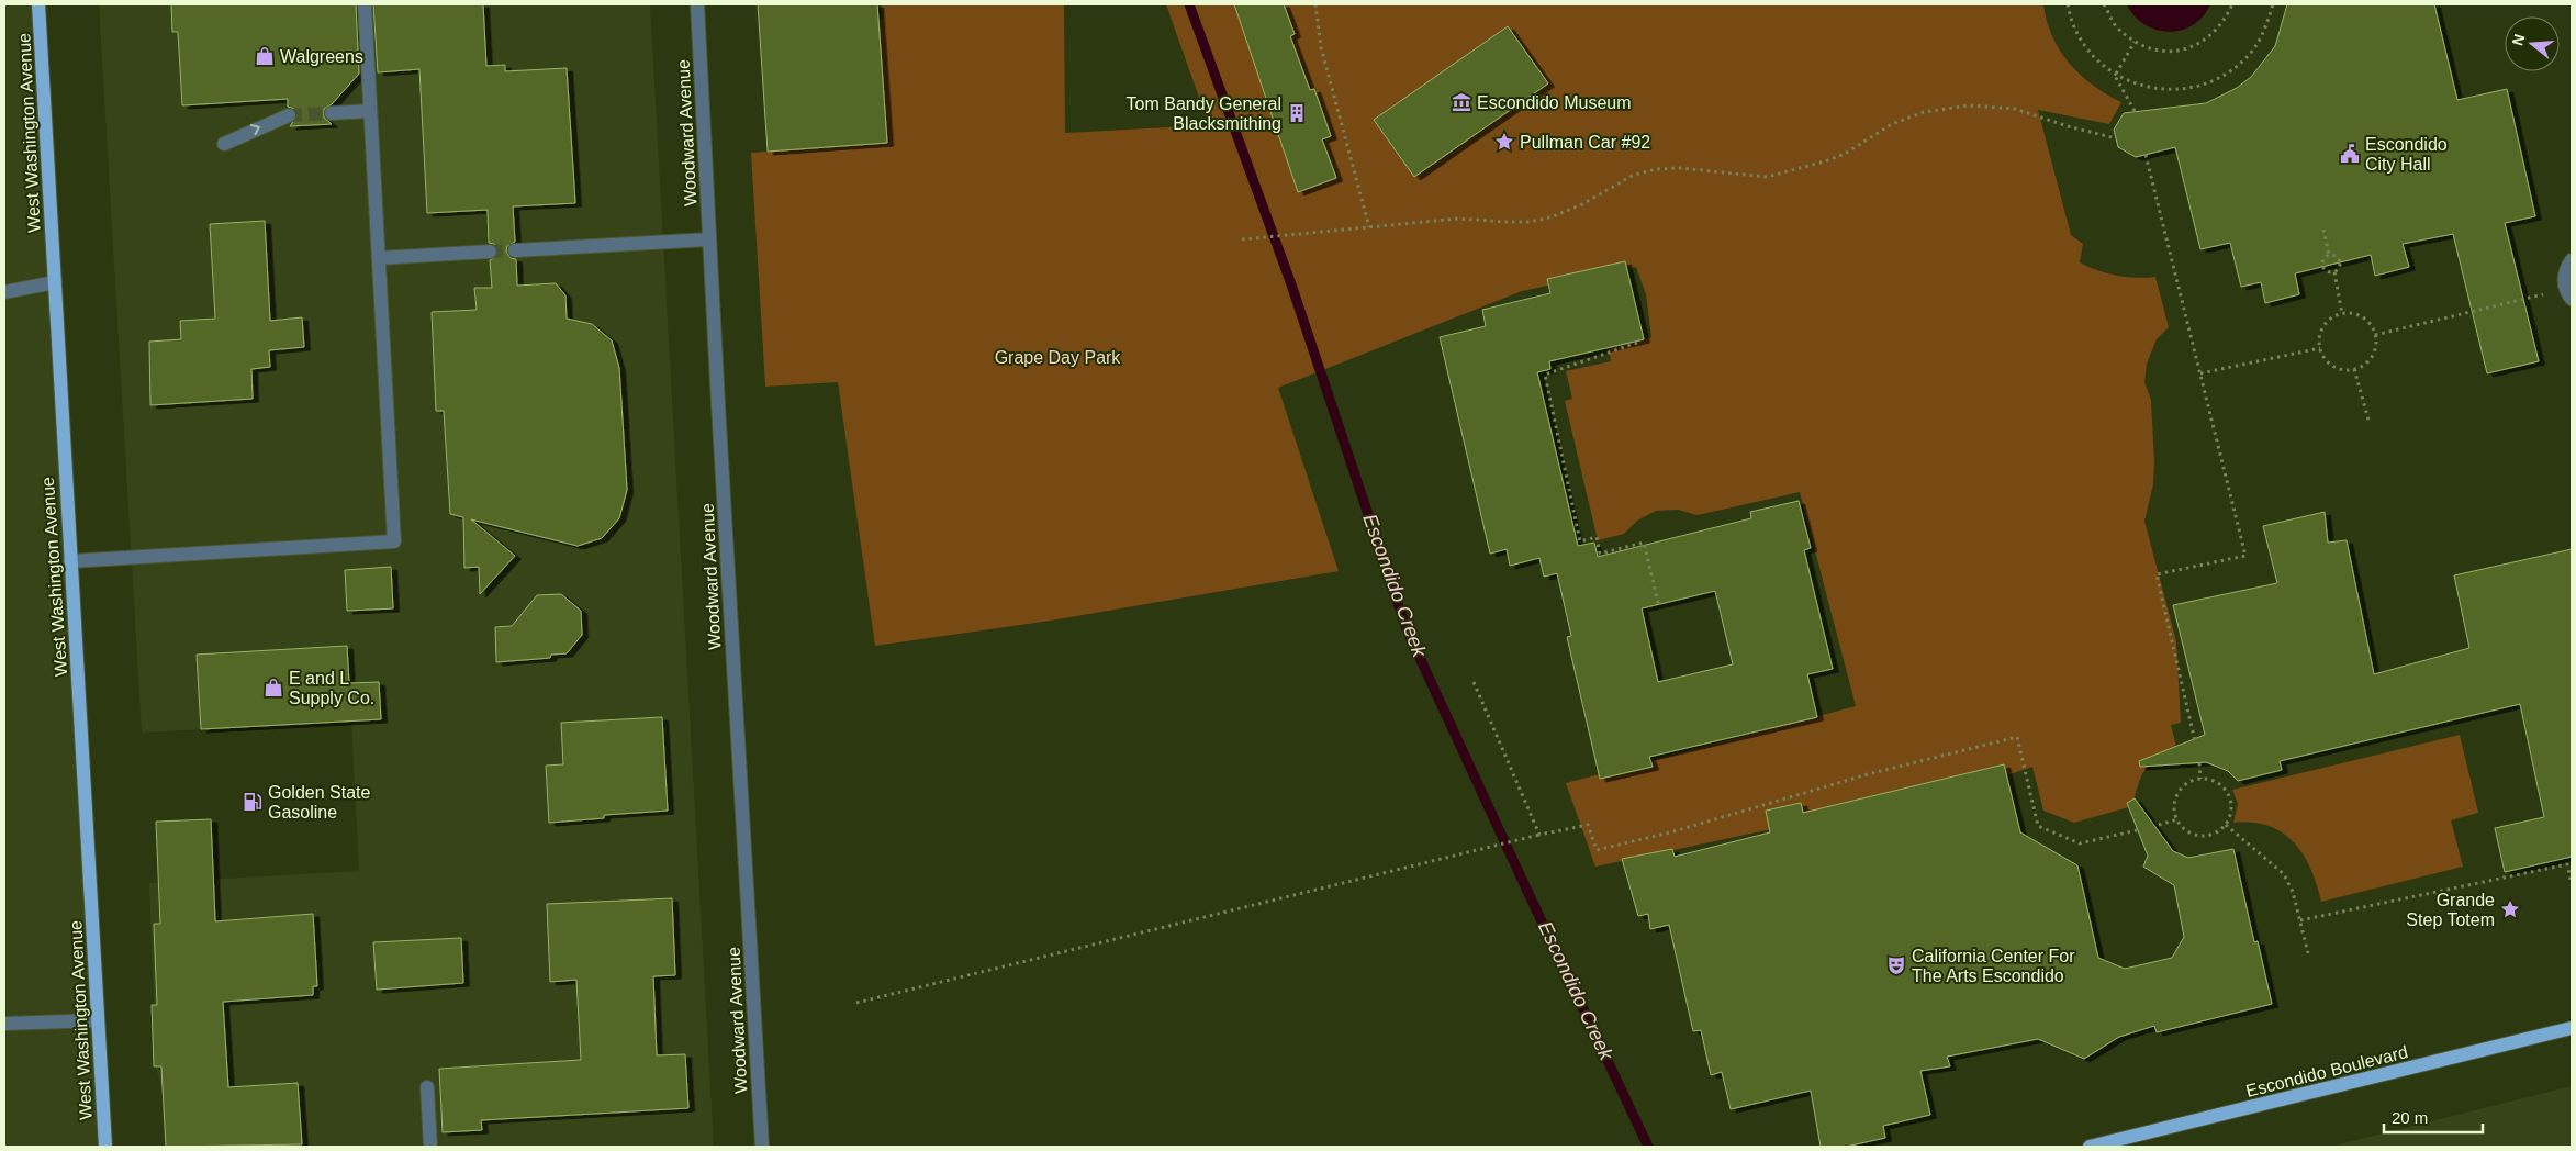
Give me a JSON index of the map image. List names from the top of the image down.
{
  "streets": {
    "main road": ["West Washington Avenue", "Escondido Boulevard"],
    "street": ["Woodward Avenue"]
  },
  "water": ["Escondido Creek"],
  "parks": ["Grape Day Park"],
  "places": {
    "shop": ["Walgreens", "E and L Supply Co."],
    "museum": ["Escondido Museum"],
    "building": ["Tom Bandy General Blacksmithing"],
    "place": ["Pullman Car #92", "Grande Step Totem"],
    "public building": ["Escondido City Hall"],
    "fuel station": ["Golden State Gasoline"],
    "theatre": ["California Center For The Arts Escondido"]
  },
  "scale_bar": "20 m",
  "north": "left"
}
